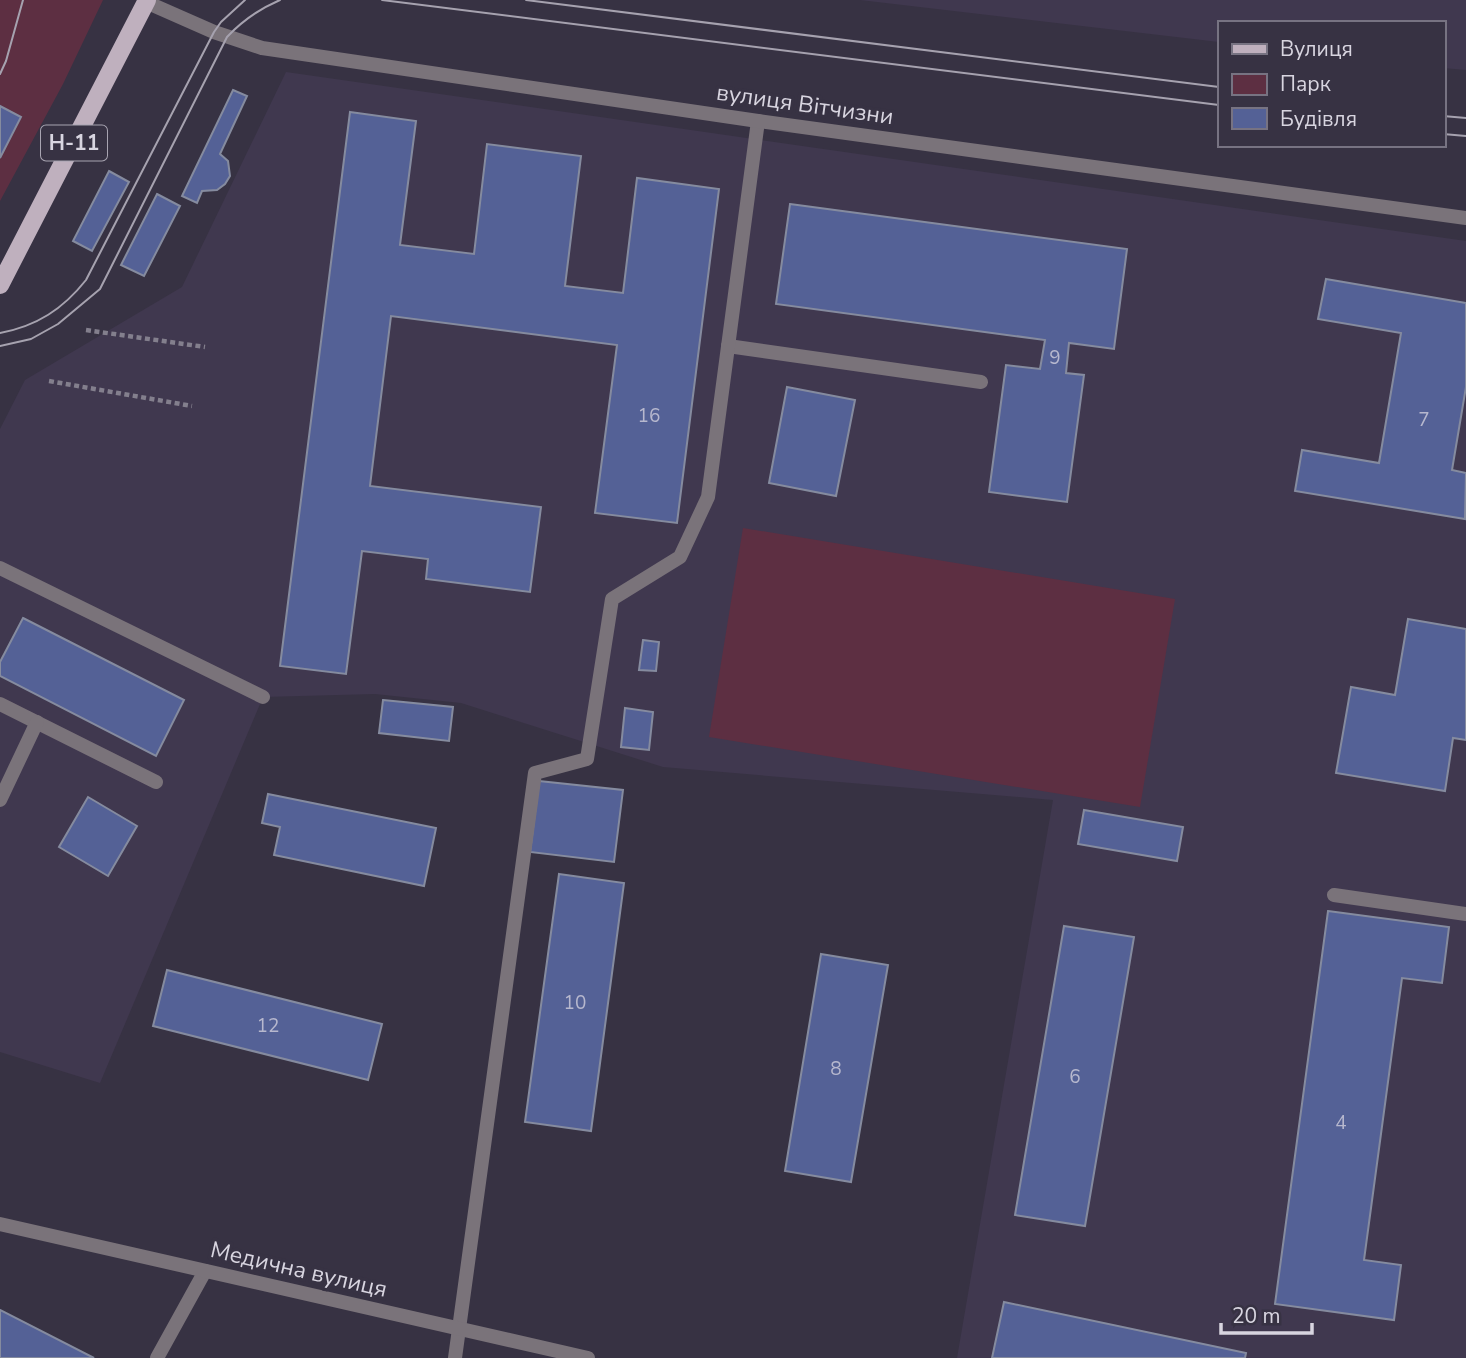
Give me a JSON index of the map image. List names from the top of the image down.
{
  "streets": {
    "main road": ["Н-11"],
    "street": ["вулиця Вітчизни", "Медична вулиця"]
  },
  "crossings": [
    ["вулиця Вітчизни", "Н-11"]
  ],
  "house_numbers": [
    "9",
    "16",
    "7",
    "10",
    "12",
    "8",
    "6",
    "4"
  ],
  "legend": ["Вулиця", "Парк", "Будівля"],
  "scale_bar": "20 m"
}
